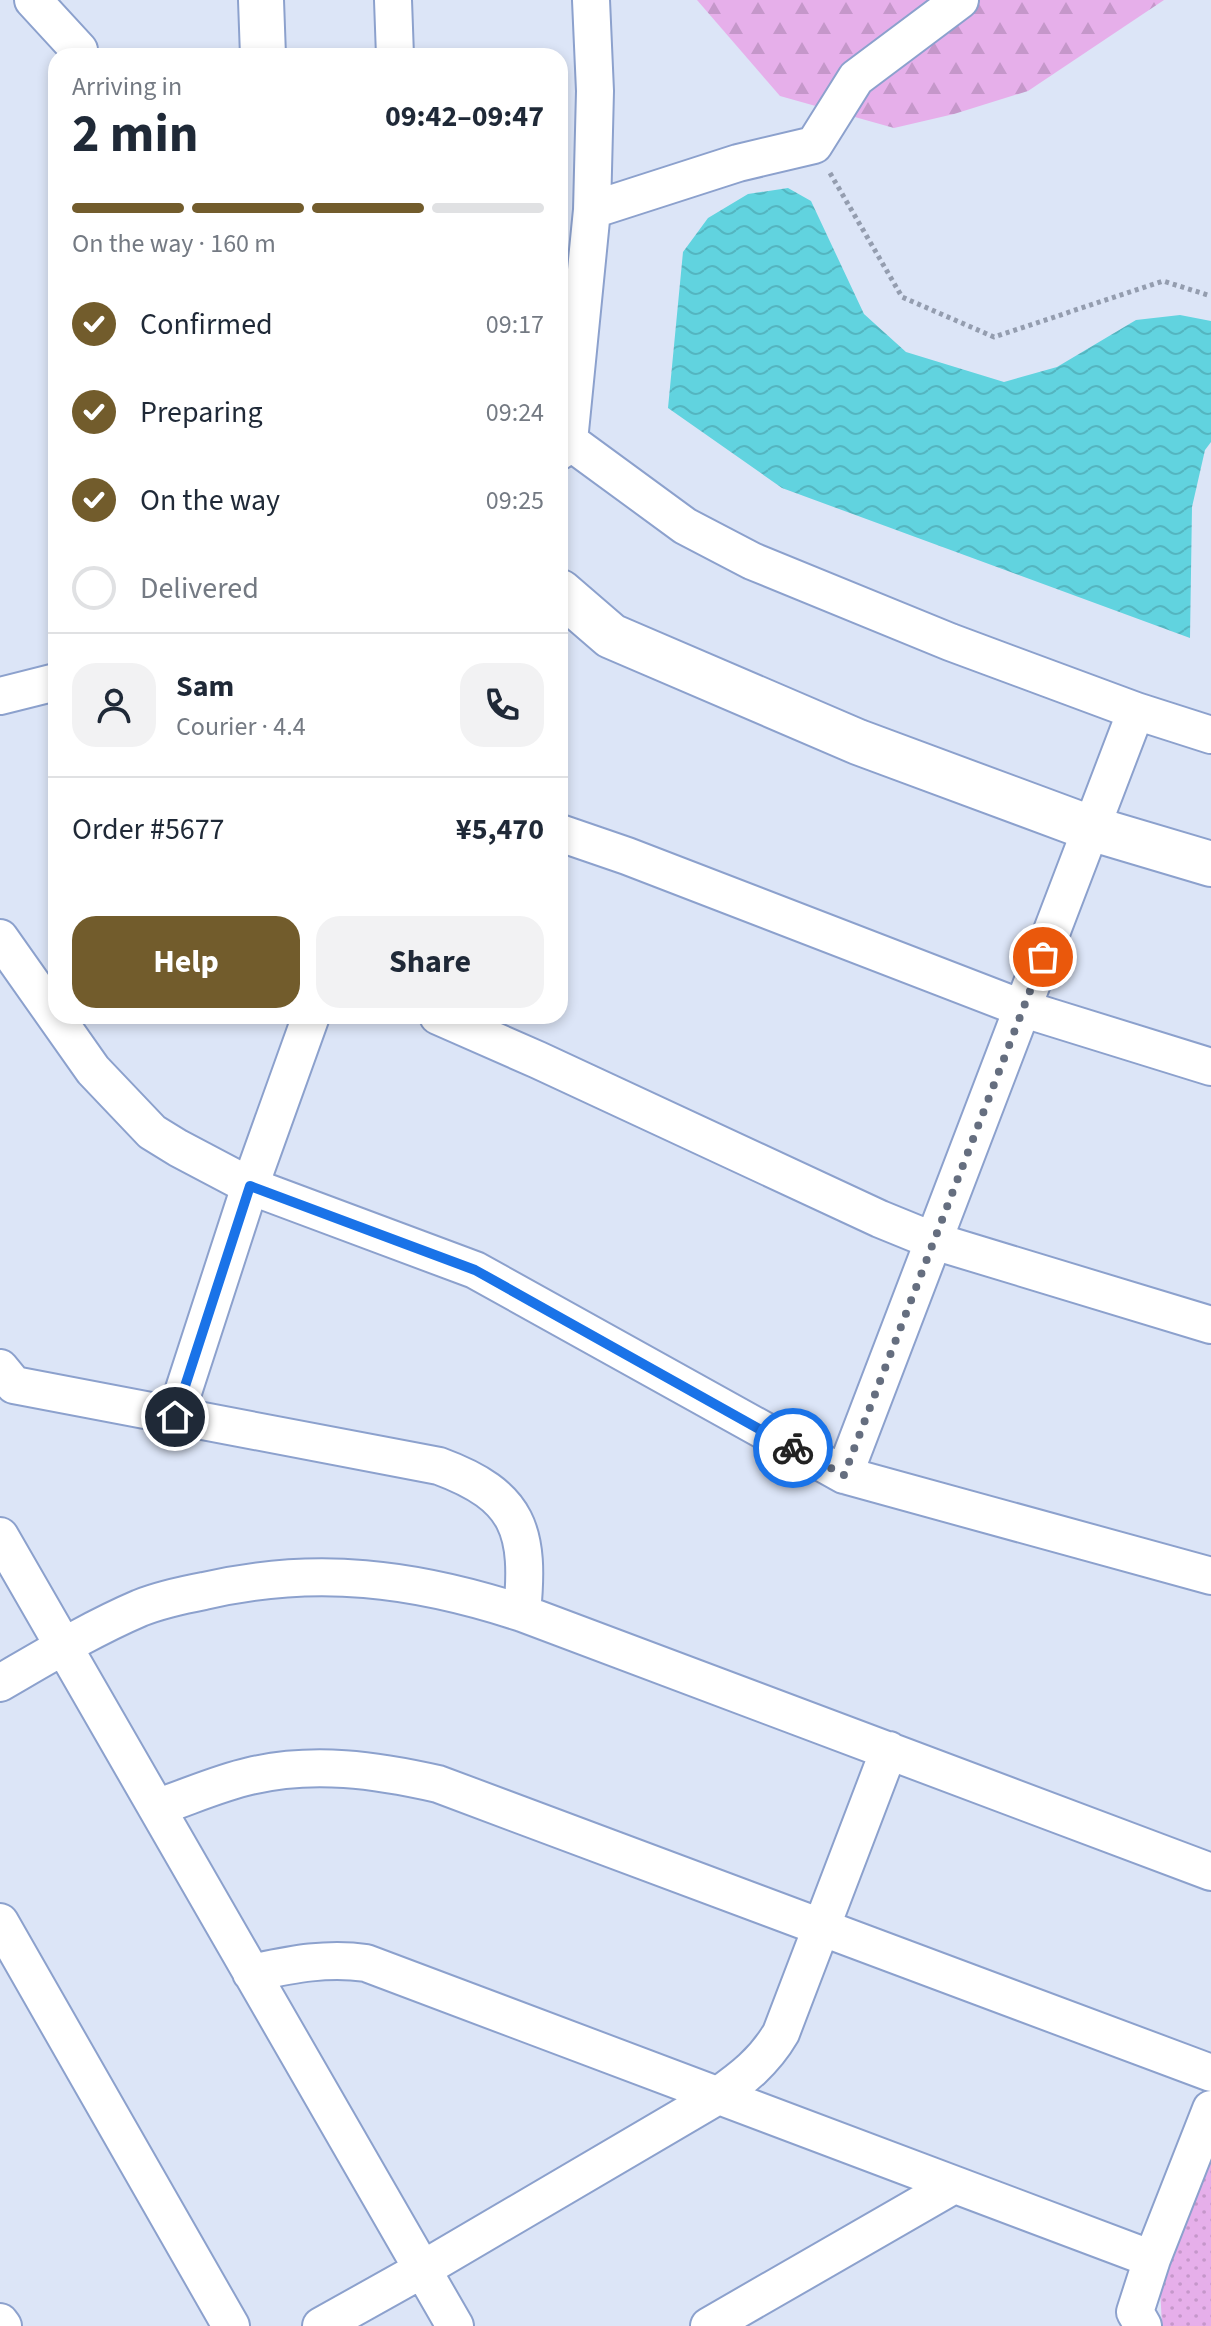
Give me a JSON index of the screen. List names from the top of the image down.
{
  "page": {
    "heading": ["2 min", "Arriving in", "09:42–09:47"],
    "panel": [
      "Sam",
      "Courier · 4.4",
      "Order #5677",
      "¥5,470"
    ],
    "bar": "On the way · 160 m",
    "list": [
      ["Confirmed", "09:17"],
      ["Preparing", "09:24"],
      ["On the way", "09:25"],
      "Delivered"
    ],
    "buttons": ["Help", "Share"]
  }
}
